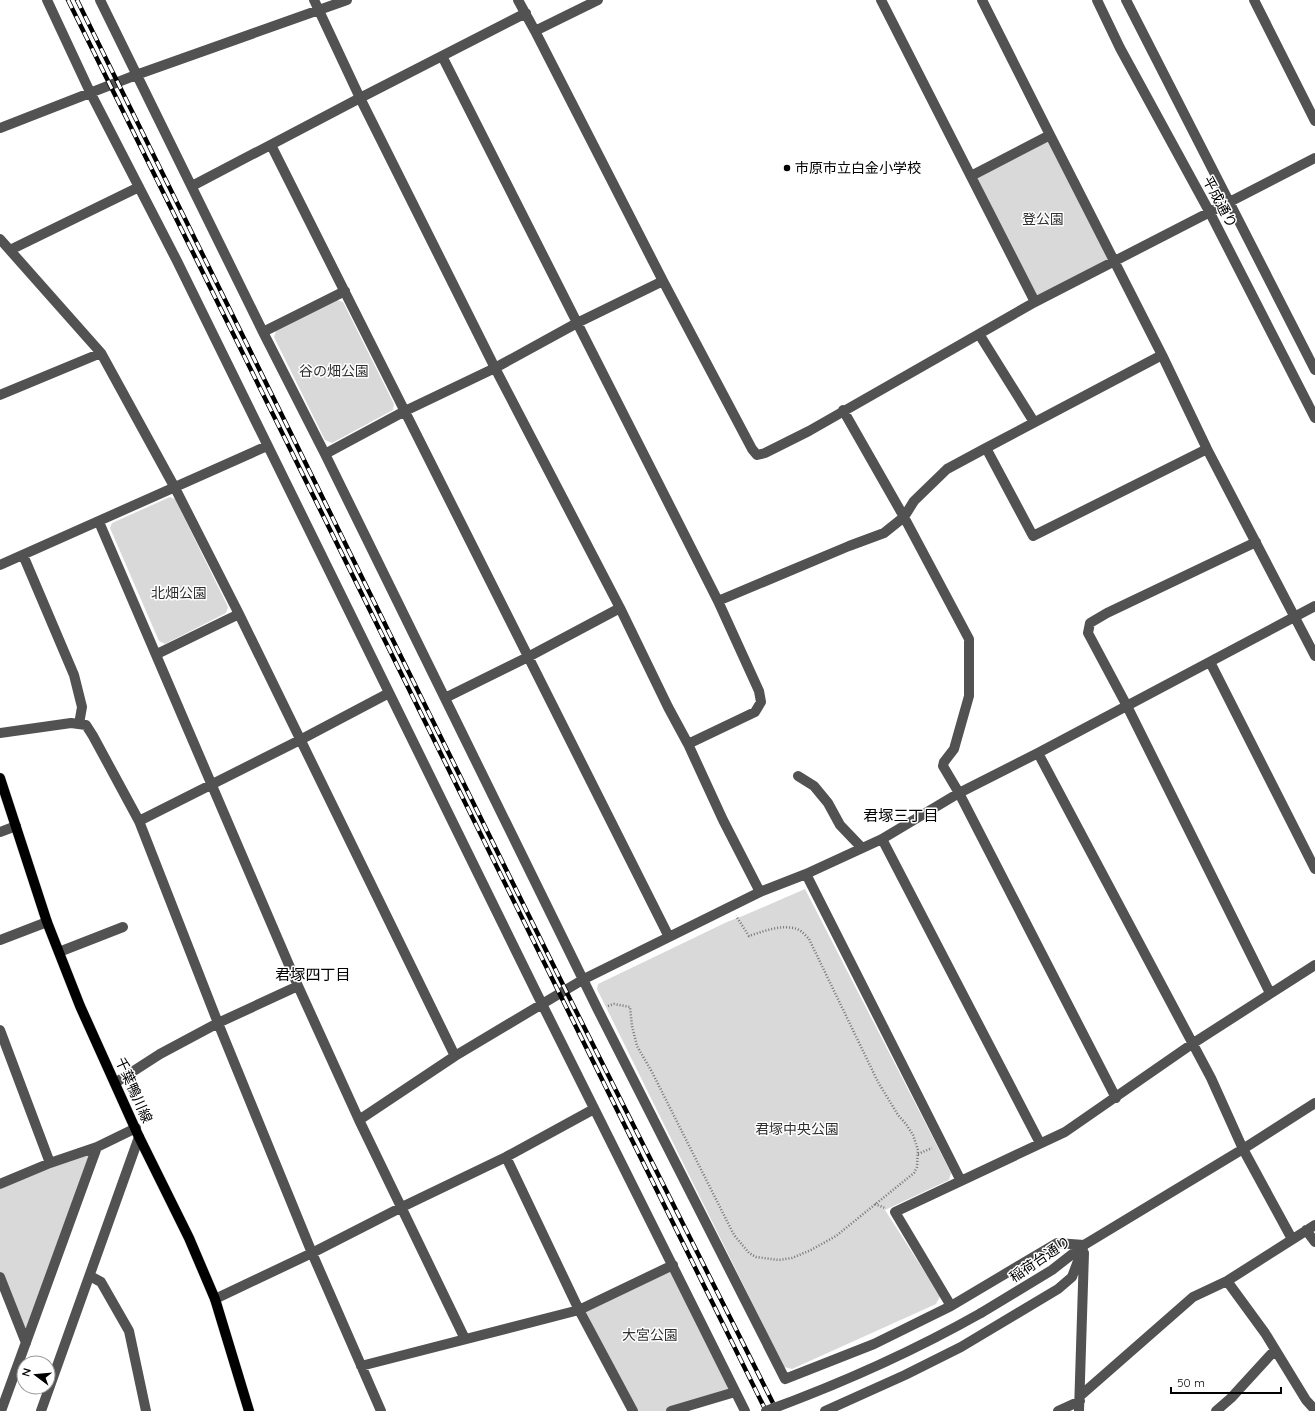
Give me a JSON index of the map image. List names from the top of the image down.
{
  "streets": {
    "main road": ["千葉鴨川線"],
    "street": ["平成通り", "稲荷台通り"]
  },
  "districts": ["君塚三丁目", "君塚四丁目"],
  "parks": [
    "登公園",
    "谷の畑公園",
    "北畑公園",
    "君塚中央公園",
    "大宮公園"
  ],
  "places": ["市原市立白金小学校"],
  "scale_bar": "50 m",
  "north": "left"
}
